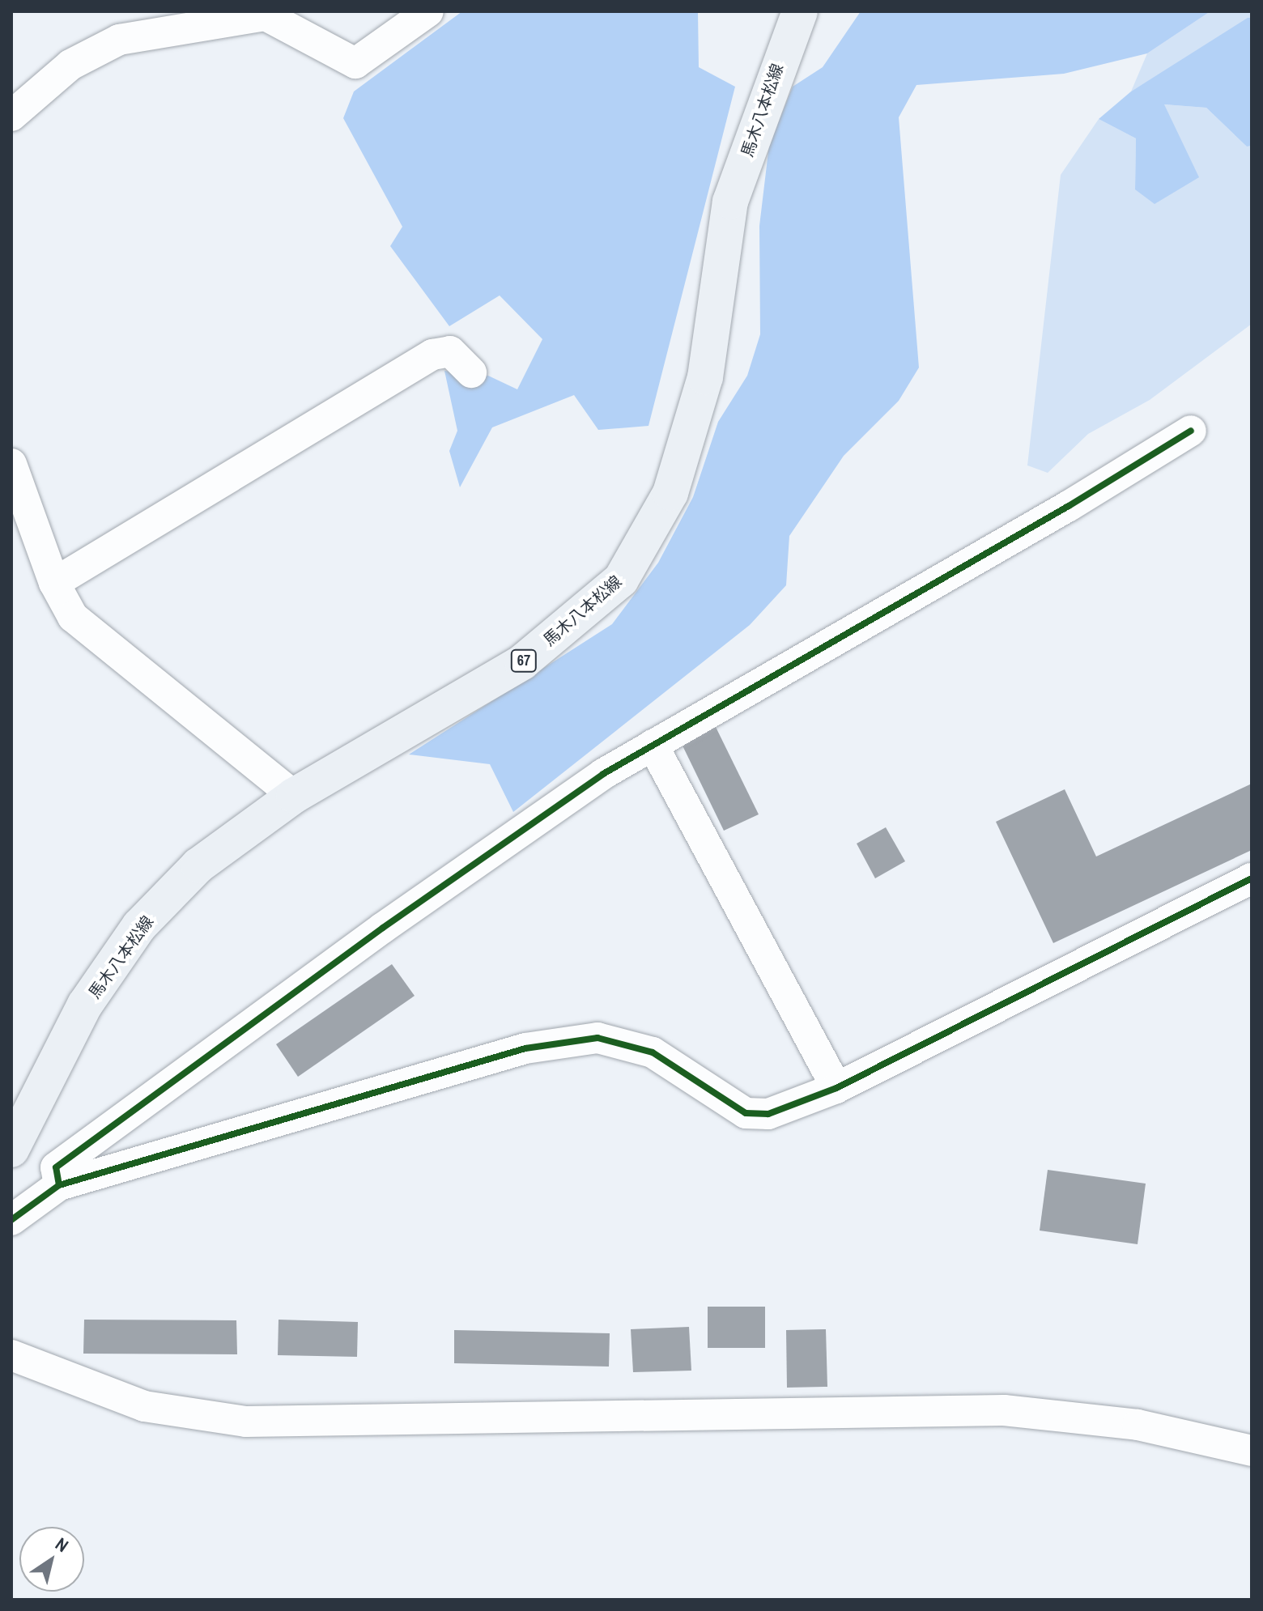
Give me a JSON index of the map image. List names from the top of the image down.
{
  "streets": {
    "main road": ["馬木八本松線", "67"]
  },
  "north": "top right"
}
